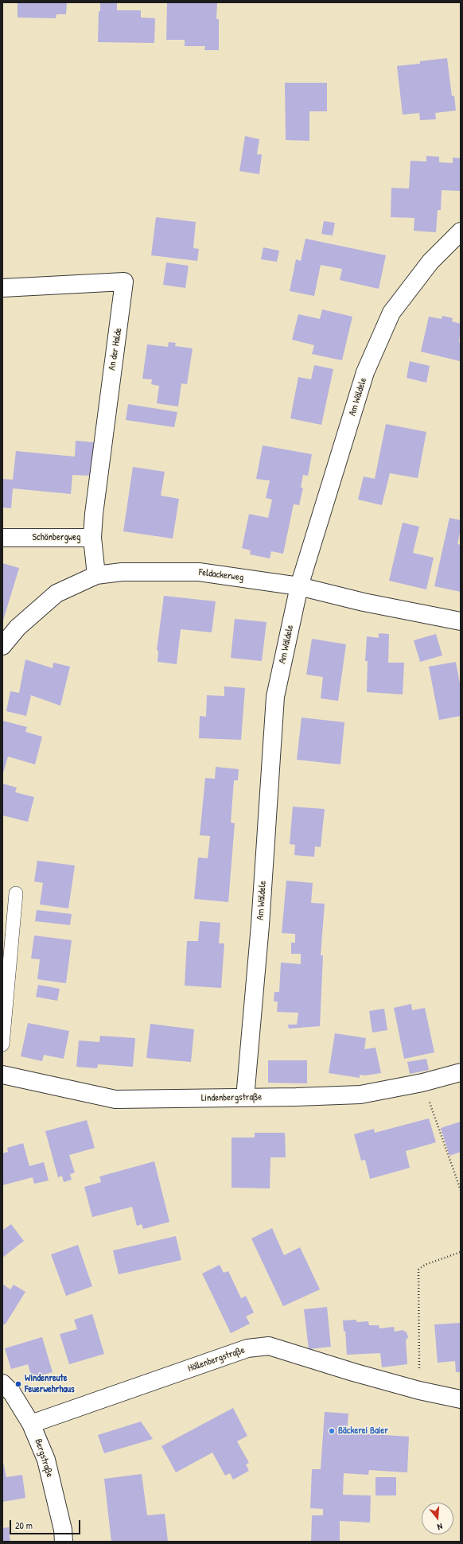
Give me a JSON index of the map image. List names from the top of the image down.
{
  "streets": {
    "street": [
      "An der Halde",
      "Am Wäldele",
      "Schönbergweg",
      "Feldackerweg",
      "Lindenbergstraße",
      "Höllenbergstraße",
      "Bergstraße"
    ]
  },
  "crossings": [
    ["An der Halde", "Schönbergweg"],
    ["Am Wäldele", "Feldackerweg"],
    ["Am Wäldele", "Lindenbergstraße"],
    ["Schönbergweg", "Feldackerweg"],
    ["Höllenbergstraße", "Bergstraße"]
  ],
  "places": ["Windenreute Feuerwehrhaus", "Bäckerei Baier"],
  "scale_bar": "20 m",
  "north": "bottom"
}
